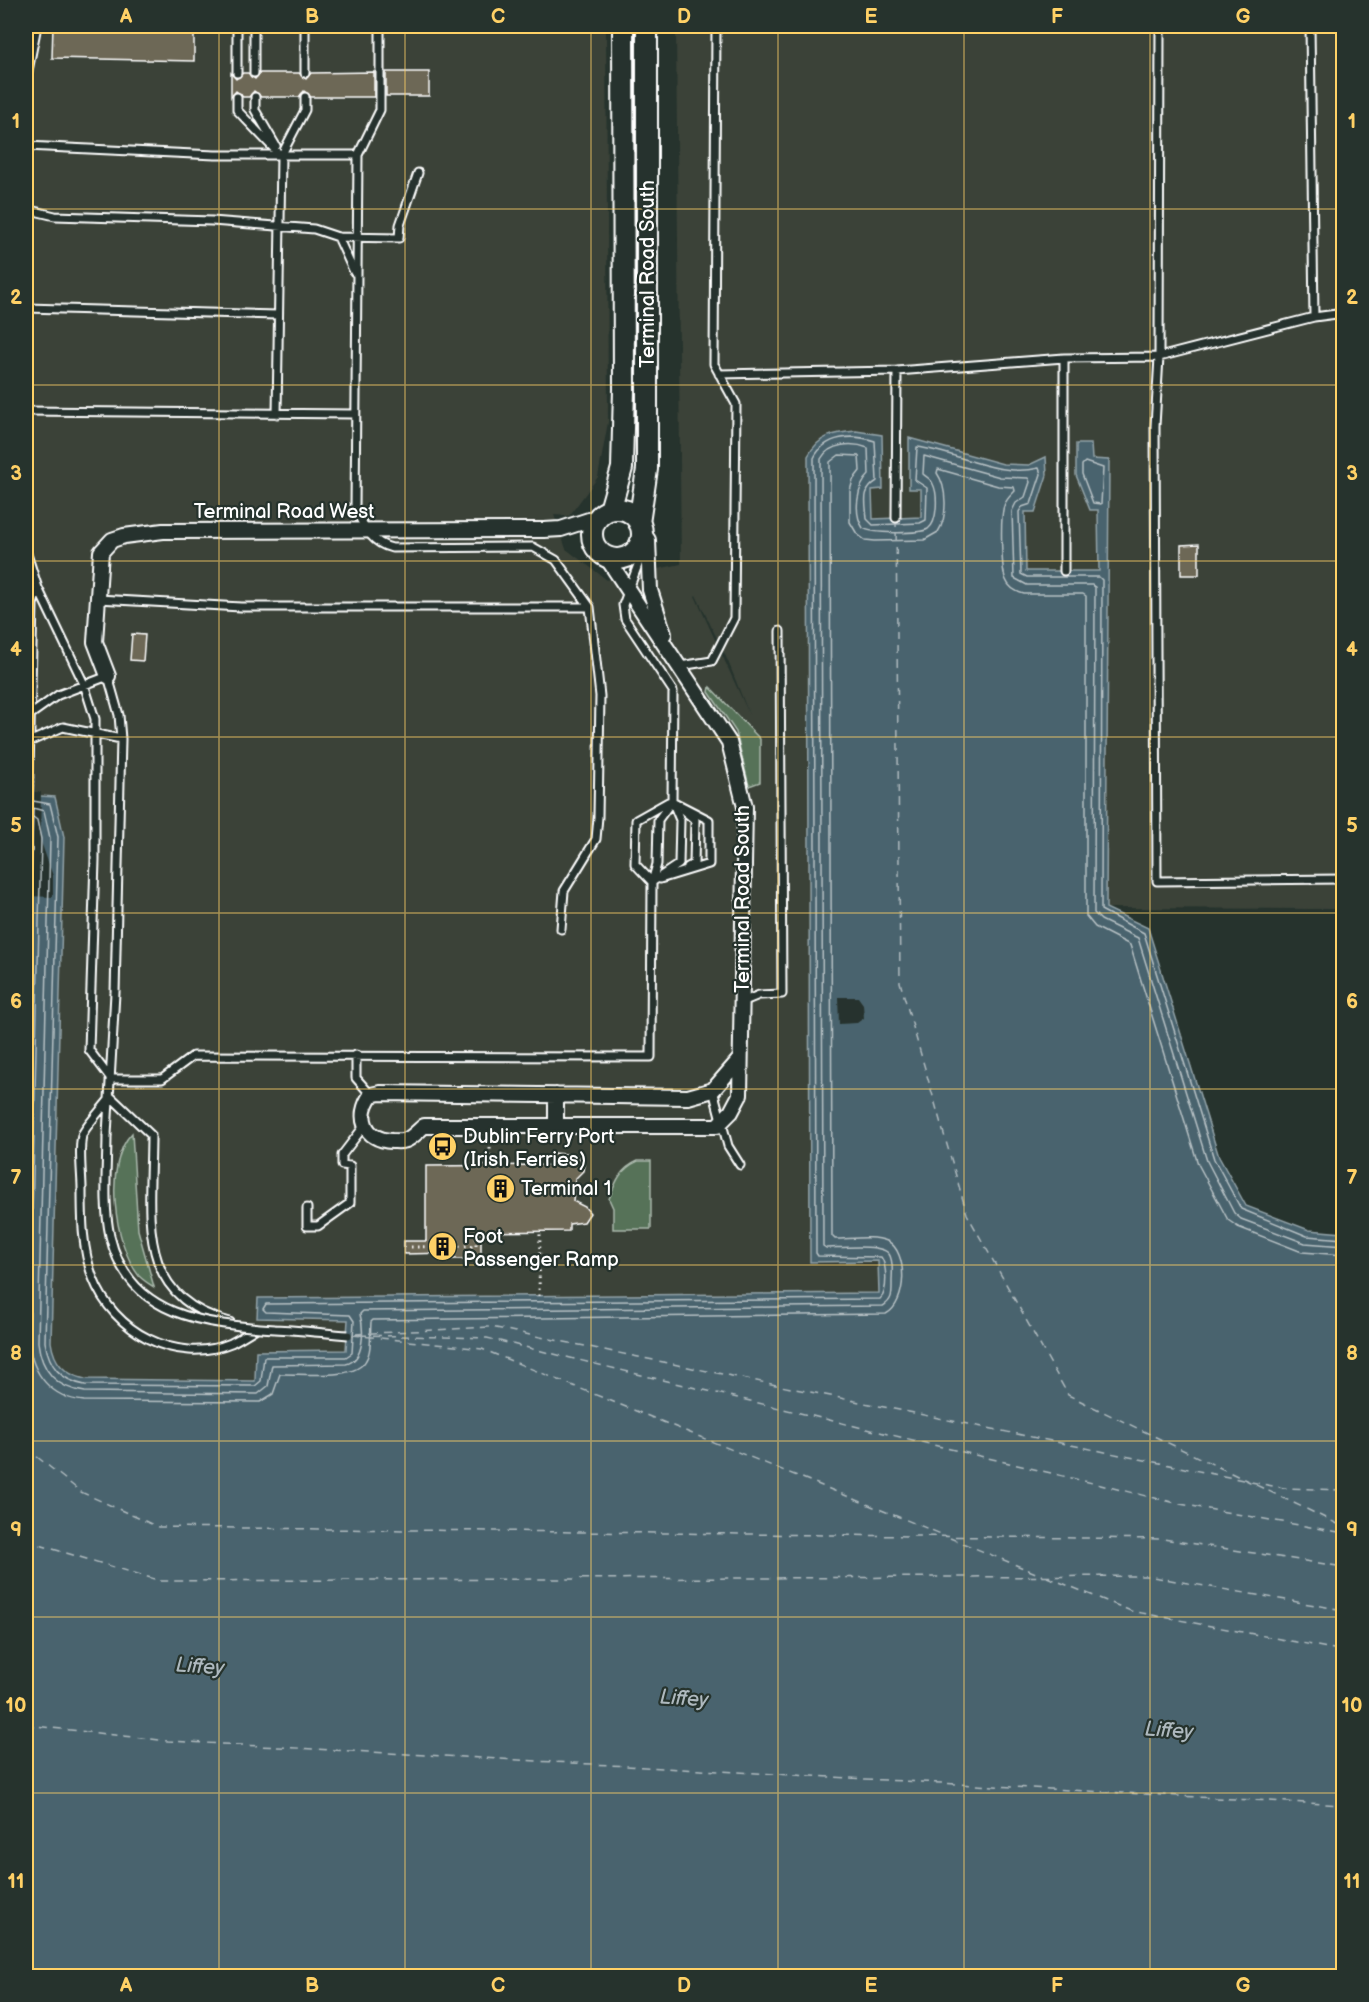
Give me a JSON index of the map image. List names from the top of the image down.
{
  "streets": {
    "street": ["Terminal Road South", "Terminal Road West"]
  },
  "crossings": [
    ["Terminal Road South", "Terminal Road West"]
  ],
  "water": ["Liffey"],
  "places": {
    "bus stop": ["Dublin Ferry Port (Irish Ferries)"],
    "building": ["Terminal 1", "Foot Passenger Ramp"]
  },
  "grid": {
    "columns": [
      "A",
      "B",
      "C",
      "D",
      "E",
      "F",
      "G"
    ],
    "rows": [
      "1",
      "2",
      "3",
      "4",
      "5",
      "6",
      "7",
      "8",
      "9",
      "10",
      "11"
    ]
  }
}
